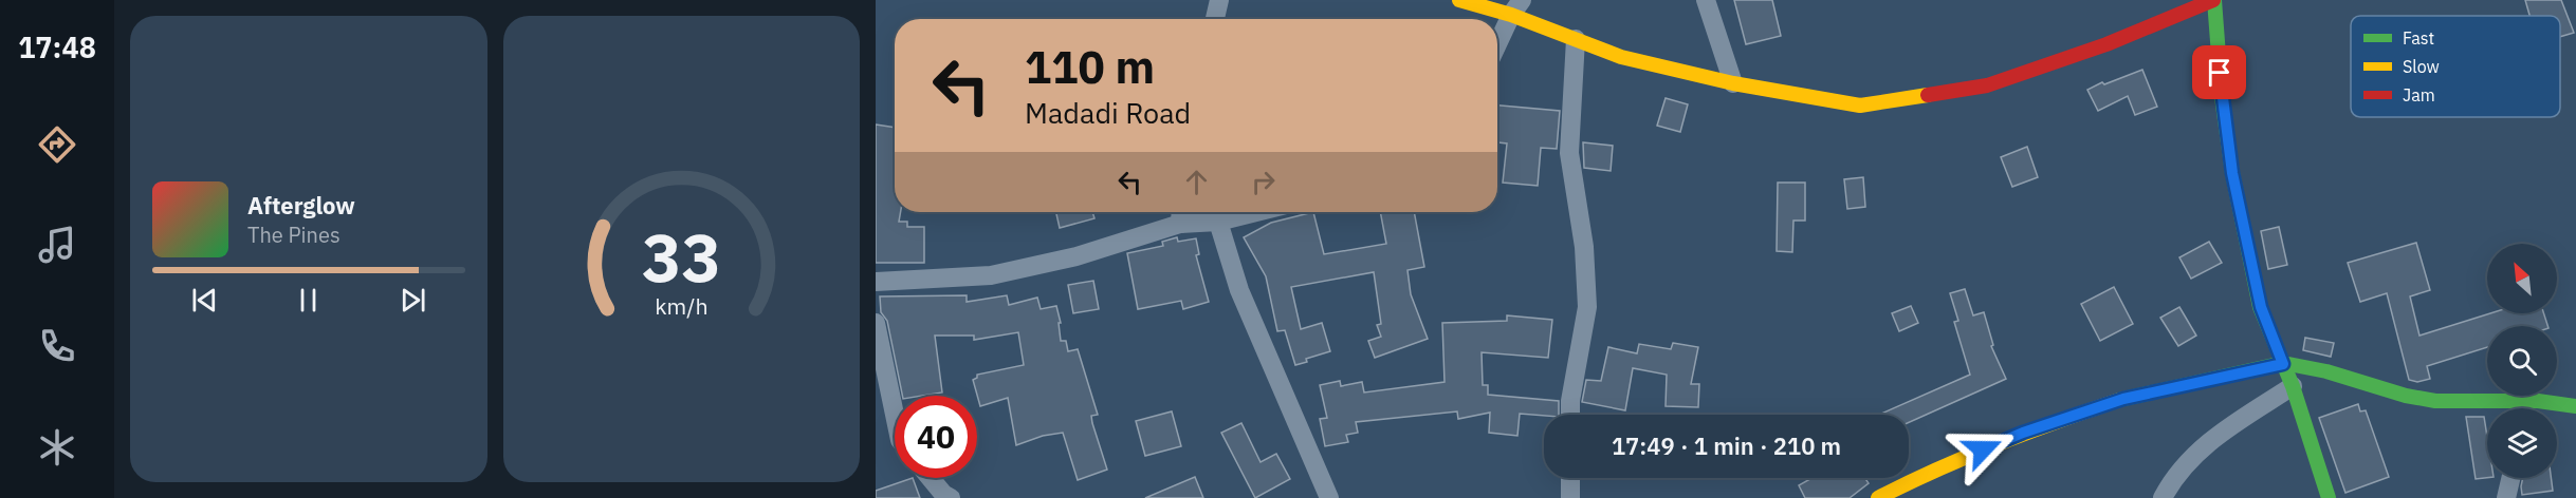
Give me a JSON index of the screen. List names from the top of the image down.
{
  "legend": ["Fast", "Slow", "Jam"],
  "north": "top left",
  "page": {
    "tabs": "17:48",
    "turn": ["110 m", "Madadi Road"],
    "song": ["Afterglow", "The Pines"],
    "limit": "40",
    "trip": "17:49 · 1 min · 210 m",
    "gauge": ["33", "km/h"]
  }
}
